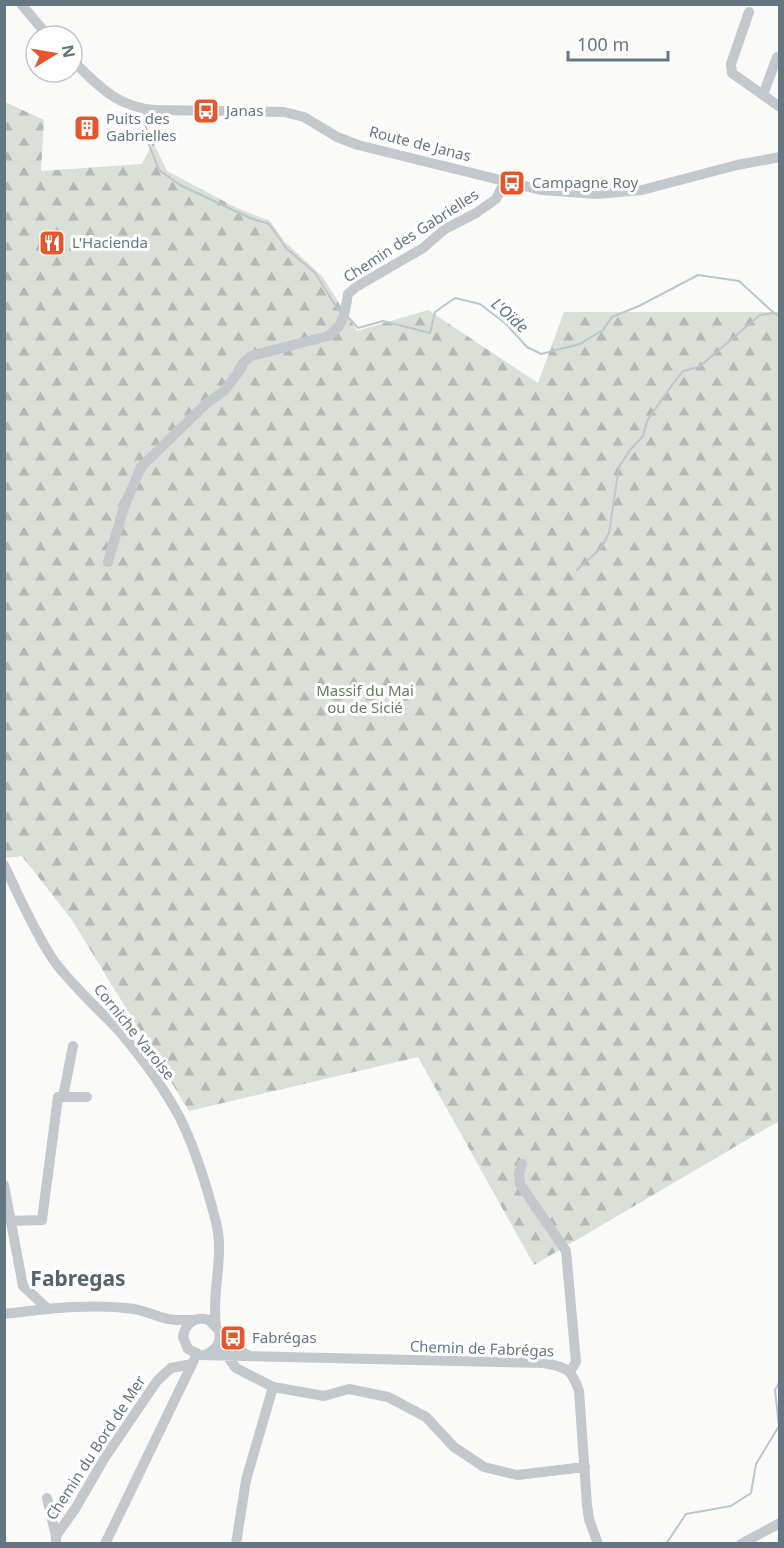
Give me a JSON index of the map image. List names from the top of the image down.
{
  "streets": {
    "street": [
      "Route de Janas",
      "Chemin des Gabrielles",
      "Corniche Varoise",
      "Chemin de Fabrégas",
      "Chemin du Bord de Mer"
    ]
  },
  "crossings": [
    ["Route de Janas", "Chemin des Gabrielles"],
    ["Corniche Varoise", "Chemin de Fabrégas"],
    ["Corniche Varoise", "Chemin du Bord de Mer"],
    ["Chemin de Fabrégas", "Chemin du Bord de Mer"]
  ],
  "districts": ["Fabregas"],
  "water": ["L'Oïde"],
  "parks": ["Massif du Mai ou de Sicié"],
  "places": {
    "bus stop": ["Janas", "Campagne Roy", "Fabrégas"],
    "building": ["Puits des Gabrielles"],
    "restaurant": ["L'Hacienda"]
  },
  "scale_bar": "100 m",
  "north": "right"
}
